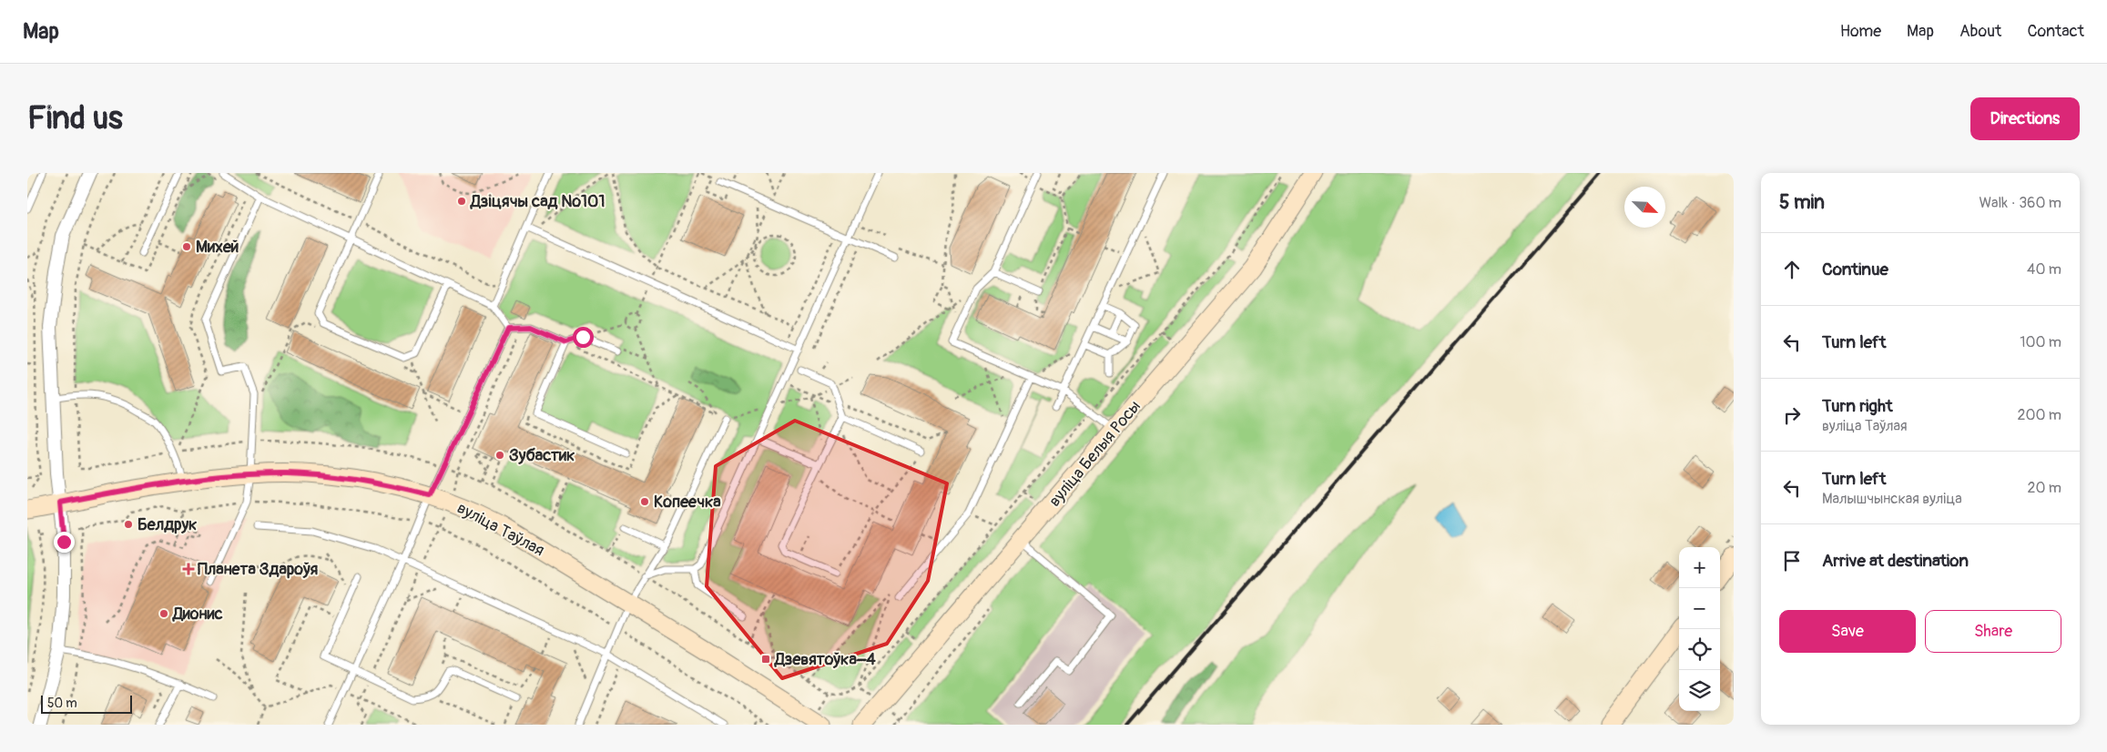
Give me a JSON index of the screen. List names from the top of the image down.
{
  "streets": {
    "street": ["вуліца Белыя Росы", "вуліца Таўлая"]
  },
  "places": {
    "other": [
      "Дзіцячы сад №101",
      "Михей",
      "Зубастик",
      "Копеечка",
      "Белдрук",
      "Дионис"
    ],
    "health": ["Планета Здароўя"],
    "transit": ["Дзевятоўка–4"]
  },
  "scale_bar": "50 m",
  "north": "bottom right",
  "page": {
    "header": "Map",
    "nav": [
      "Home",
      "Map",
      "About",
      "Contact"
    ],
    "buttons": [
      "Directions",
      ["Save", "Share"]
    ],
    "title": "Find us",
    "heading": ["5 min", "Walk · 360 m"],
    "list": [
      ["Continue", "40 m"],
      ["Turn left", "100 m"],
      ["Turn right", "вуліца Таўлая", "200 m"],
      ["Turn left", "Малышчынская вуліца", "20 m"],
      "Arrive at destination"
    ],
    "map_buttons": ["+", "−"],
    "scale": "50 m"
  }
}
